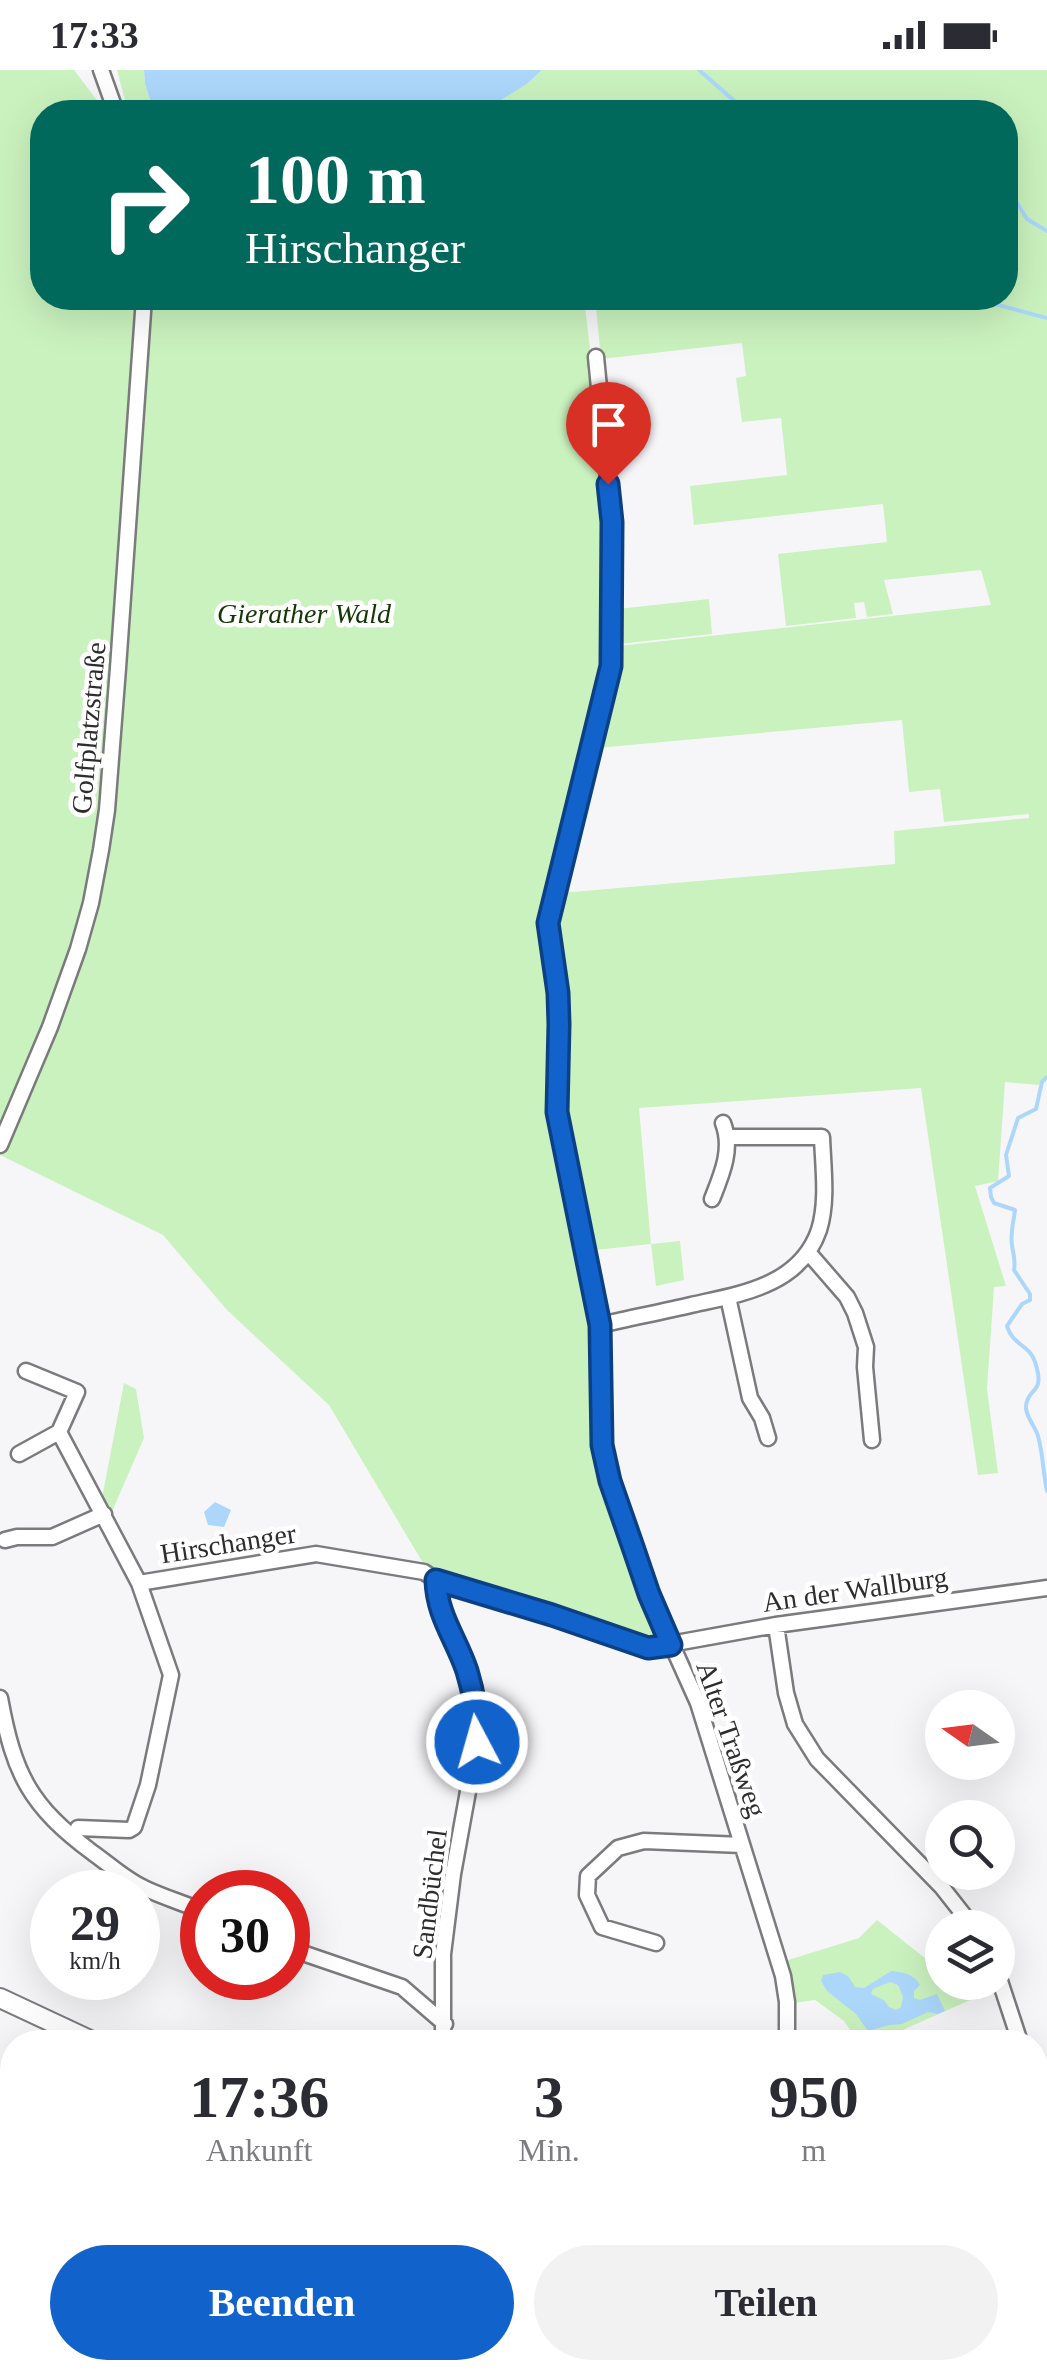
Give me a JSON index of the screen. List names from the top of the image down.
{
  "streets": {
    "street": [
      "Golfplatzstraße",
      "Hirschanger",
      "An der Wallburg",
      "Alter Traßweg",
      "Sandbüchel"
    ]
  },
  "crossings": [
    ["Hirschanger", "An der Wallburg"],
    ["Hirschanger", "Alter Traßweg"],
    ["Hirschanger", "Sandbüchel"],
    ["An der Wallburg", "Alter Traßweg"]
  ],
  "parks": ["Gierather Wald"],
  "north": "left",
  "page": {
    "status": "17:33",
    "turn": ["100 m", "Hirschanger"],
    "speed": "29 km/h",
    "limit": "30",
    "eta": [
      "17:36",
      "Ankunft",
      "3",
      "Min.",
      "950",
      "m"
    ],
    "buttons": ["Beenden", "Teilen"]
  }
}
